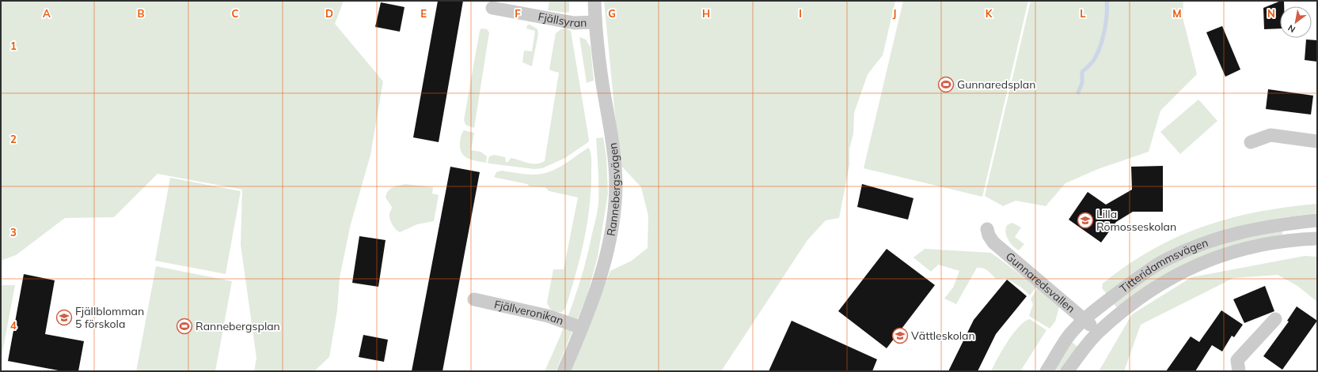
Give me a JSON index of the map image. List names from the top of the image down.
{
  "streets": {
    "street": [
      "Fjällsyran",
      "Rannebergsvägen",
      "Titteridammsvägen",
      "Gunnaredsvallen",
      "Fjällveronikan"
    ]
  },
  "crossings": [
    ["Fjällsyran", "Rannebergsvägen"],
    ["Rannebergsvägen", "Fjällveronikan"],
    ["Titteridammsvägen", "Gunnaredsvallen"]
  ],
  "places": {
    "sports": ["Gunnaredsplan", "Rannebergsplan"],
    "school or university": ["Lilla Römosseskolan", "Fjällblomman 5 förskola", "Vättleskolan"]
  },
  "north": "bottom left",
  "grid": {
    "columns": [
      "A",
      "B",
      "C",
      "D",
      "E",
      "F",
      "G",
      "H",
      "I",
      "J",
      "K",
      "L",
      "M",
      "N"
    ],
    "rows": [
      "1",
      "2",
      "3",
      "4"
    ]
  }
}
